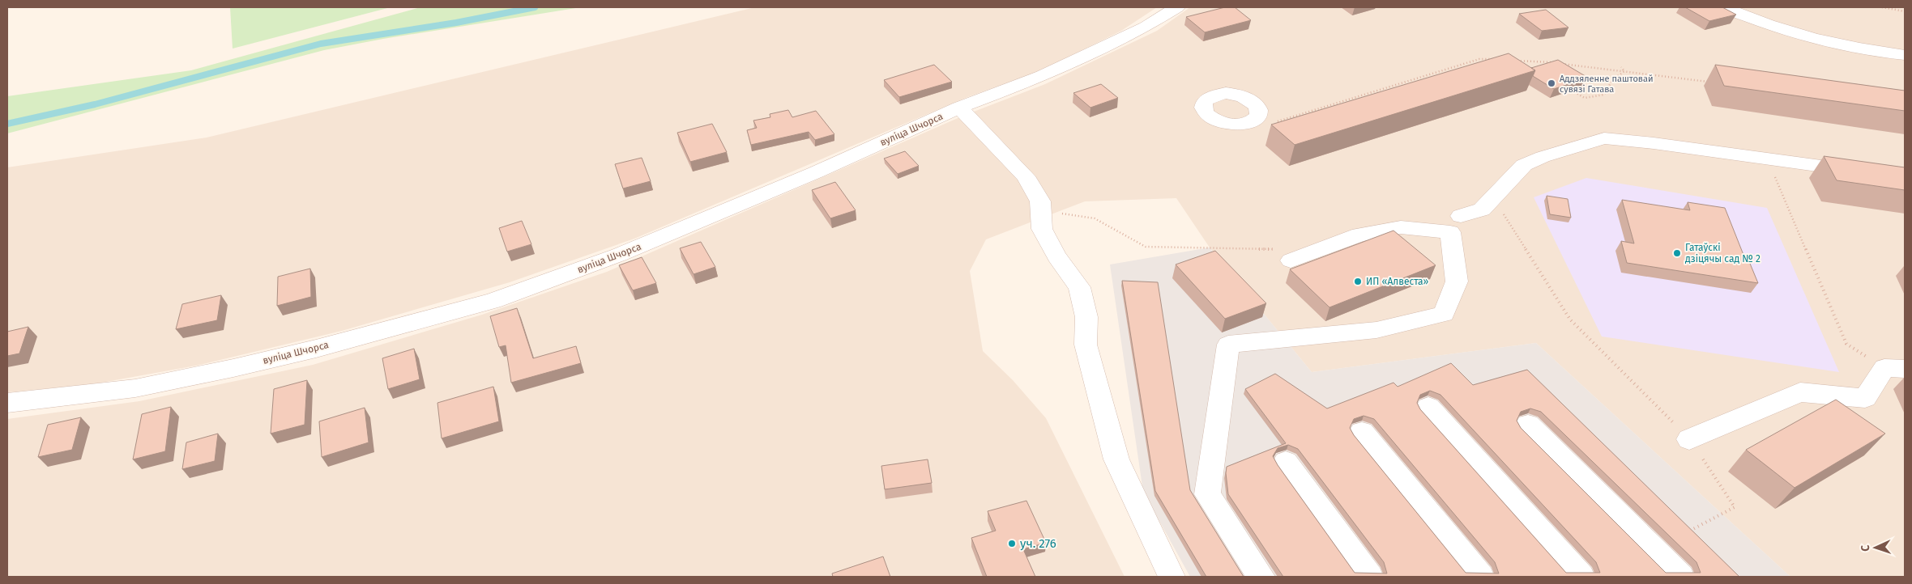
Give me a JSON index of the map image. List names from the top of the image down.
{
  "streets": {
    "street": ["вуліца Шчорса"]
  },
  "places": [
    "Аддзяленне паштовай сувязі Гатава",
    "Гатаўскі дзіцячы сад № 2",
    "ИП «Алвеста»",
    "уч. 276"
  ],
  "north": "left"
}
